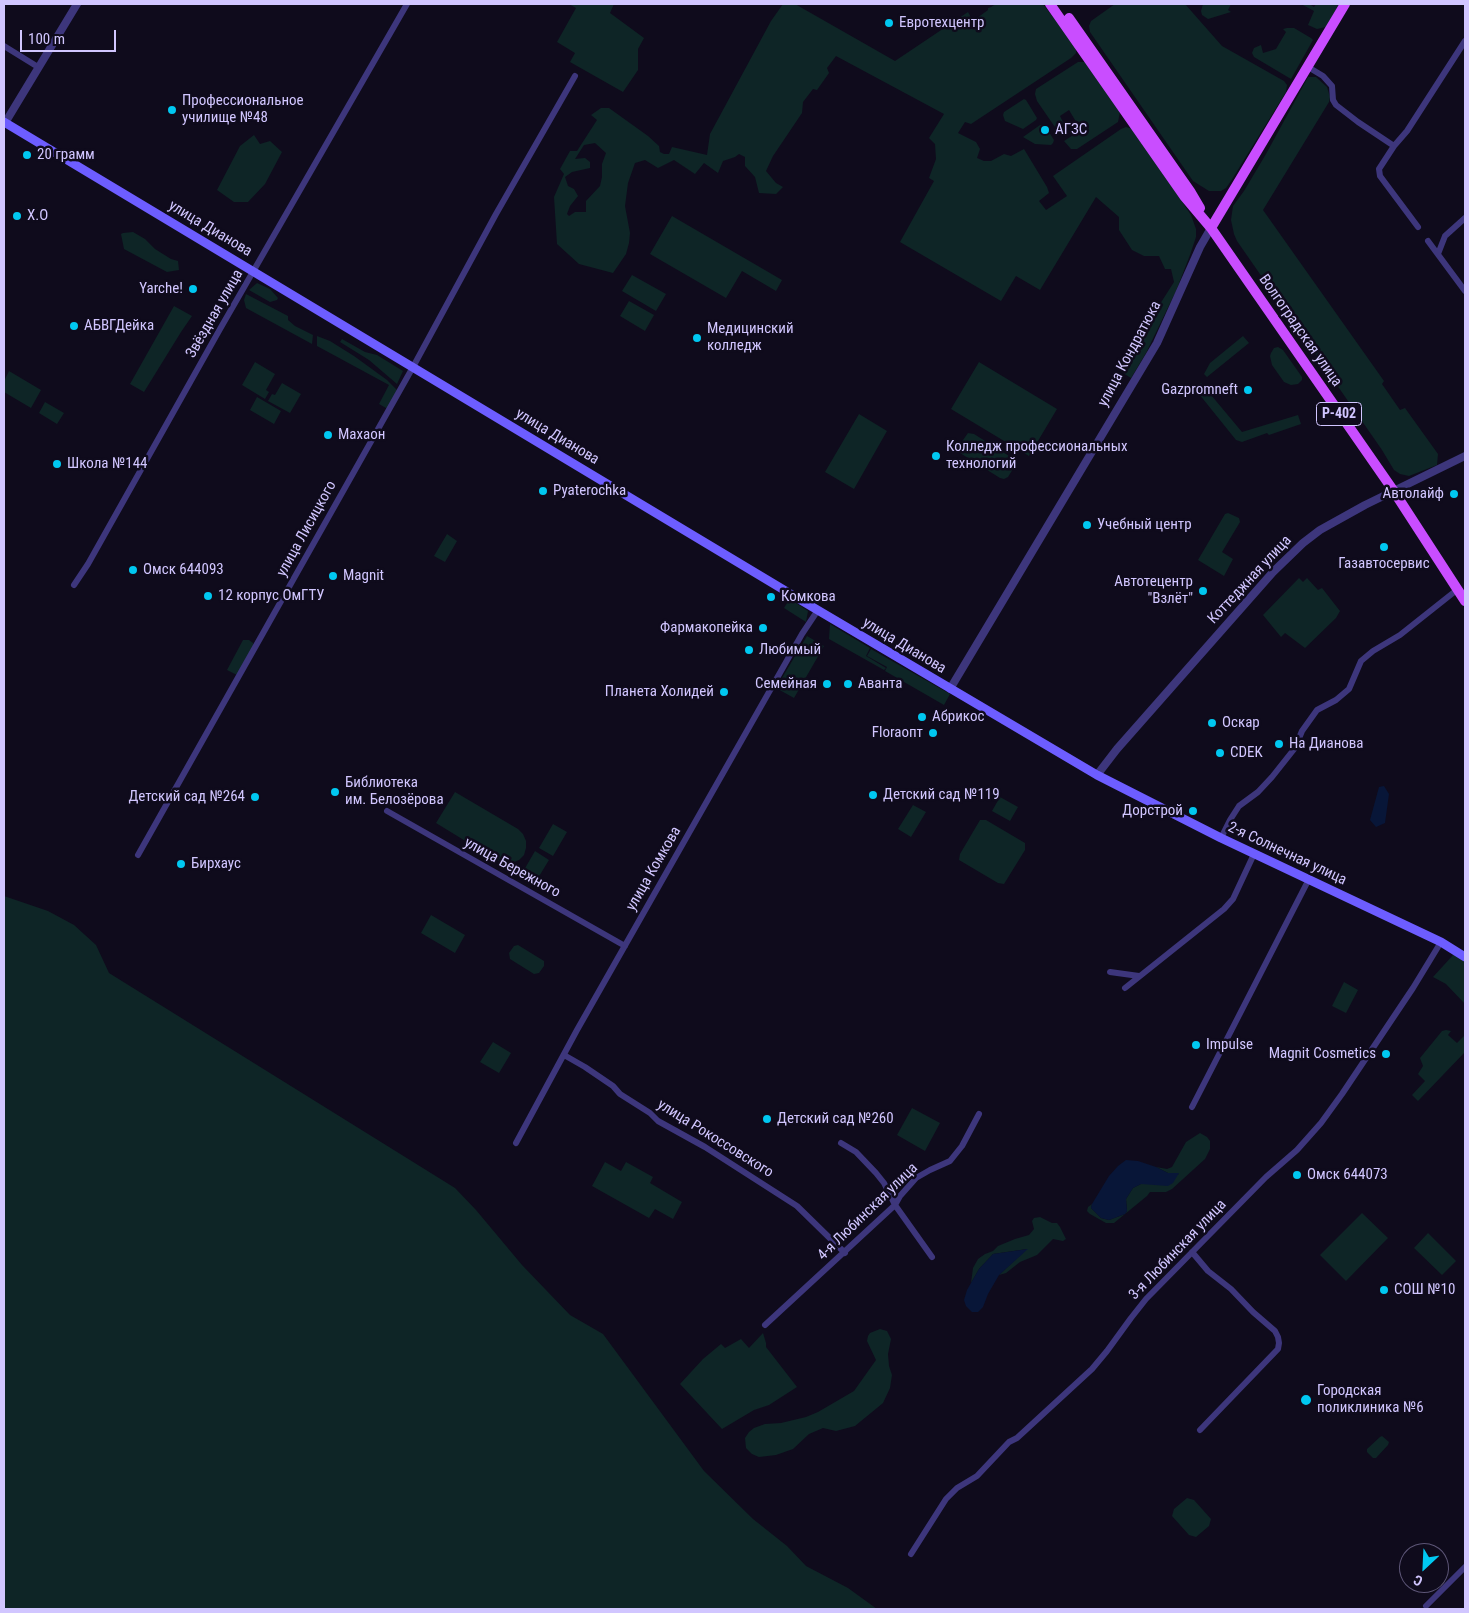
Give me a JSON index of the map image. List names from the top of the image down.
{
  "streets": {
    "main road": [
      "улица Дианова",
      "Волгоградская улица",
      "улица Кондратюка",
      "Р-402",
      "2-я Солнечная улица"
    ],
    "street": [
      "Звёздная улица",
      "улица Лисицкого",
      "Коттеджная улица",
      "улица Бережного",
      "улица Комкова",
      "улица Рокоссовского",
      "4-я Любинская улица",
      "3-я Любинская улица"
    ]
  },
  "crossings": [
    ["улица Дианова", "Звёздная улица"],
    ["улица Дианова", "улица Кондратюка"],
    ["улица Дианова", "улица Лисицкого"],
    ["улица Дианова", "Коттеджная улица"],
    ["улица Дианова", "2-я Солнечная улица"],
    ["улица Дианова", "улица Комкова"],
    ["Волгоградская улица", "улица Кондратюка"],
    ["Волгоградская улица", "Коттеджная улица"],
    ["Коттеджная улица", "2-я Солнечная улица"],
    ["2-я Солнечная улица", "3-я Любинская улица"],
    ["улица Бережного", "улица Комкова"],
    ["улица Комкова", "улица Рокоссовского"],
    ["улица Рокоссовского", "4-я Любинская улица"]
  ],
  "places": [
    "Евротехцентр",
    "Профессиональное училище №48",
    "АГЗС",
    "20 грамм",
    "Х.О",
    "Yarche!",
    "АБВГДейка",
    "Медицинский колледж",
    "Gazpromneft",
    "Махаон",
    "Колледж профессиональных технологий",
    "Школа №144",
    "Pyaterochka",
    "Автолайф",
    "Учебный центр",
    "Газавтосервис",
    "Омск 644093",
    "Magnit",
    "Автотецентр \"Взлёт\"",
    "12 корпус ОмГТУ",
    "Комкова",
    "Фармакопейка",
    "Любимый",
    "Семейная",
    "Аванта",
    "Планета Холидей",
    "Абрикос",
    "Оскар",
    "Floraопт",
    "На Дианова",
    "CDEK",
    "Библиотека им. Белозёрова",
    "Детский сад №119",
    "Детский сад №264",
    "Дорстрой",
    "Бирхаус",
    "Impulse",
    "Magnit Cosmetics",
    "Детский сад №260",
    "Омск 644073",
    "СОШ №10",
    "Городская поликлиника №6"
  ],
  "scale_bar": "100 m",
  "north": "bottom left"
}
